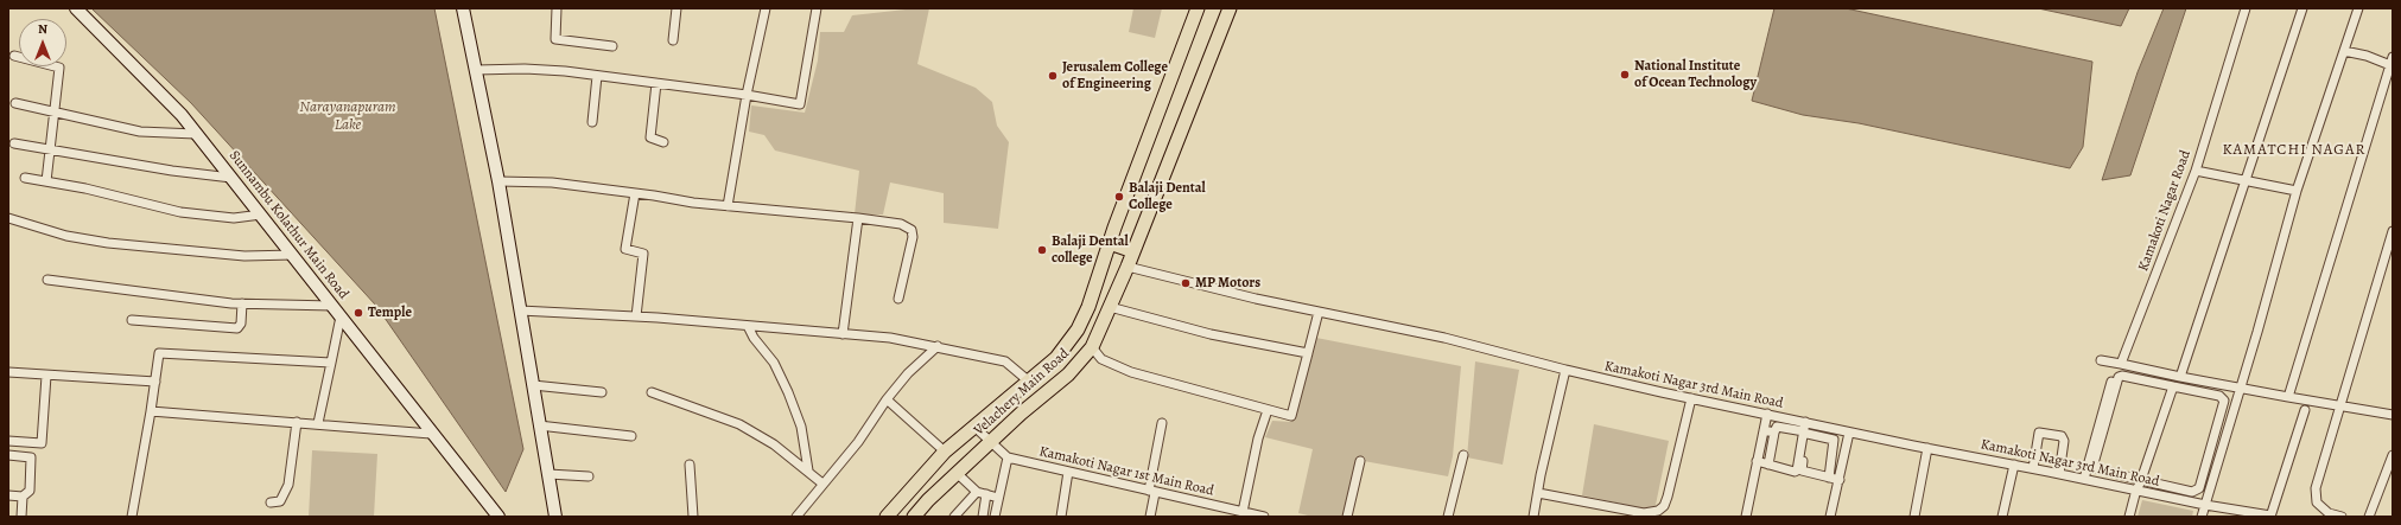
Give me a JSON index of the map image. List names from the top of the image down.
{
  "streets": {
    "main road": ["Velachery Main Road"],
    "street": [
      "Kamakoti Nagar Road",
      "Sunnambu Kolathur Main Road",
      "Kamakoti Nagar 3rd Main Road",
      "Kamakoti Nagar 1st Main Road"
    ]
  },
  "crossings": [
    ["Kamakoti Nagar 3rd Main Road", "Velachery Main Road"],
    ["Velachery Main Road", "Kamakoti Nagar 1st Main Road"]
  ],
  "districts": ["KAMATCHI NAGAR"],
  "water": ["Narayanapuram Lake"],
  "places": [
    "National Institute of Ocean Technology",
    "Jerusalem College of Engineering",
    "Balaji Dental College",
    "Balaji Dental college",
    "MP Motors",
    "Temple"
  ],
  "north": "top"
}
